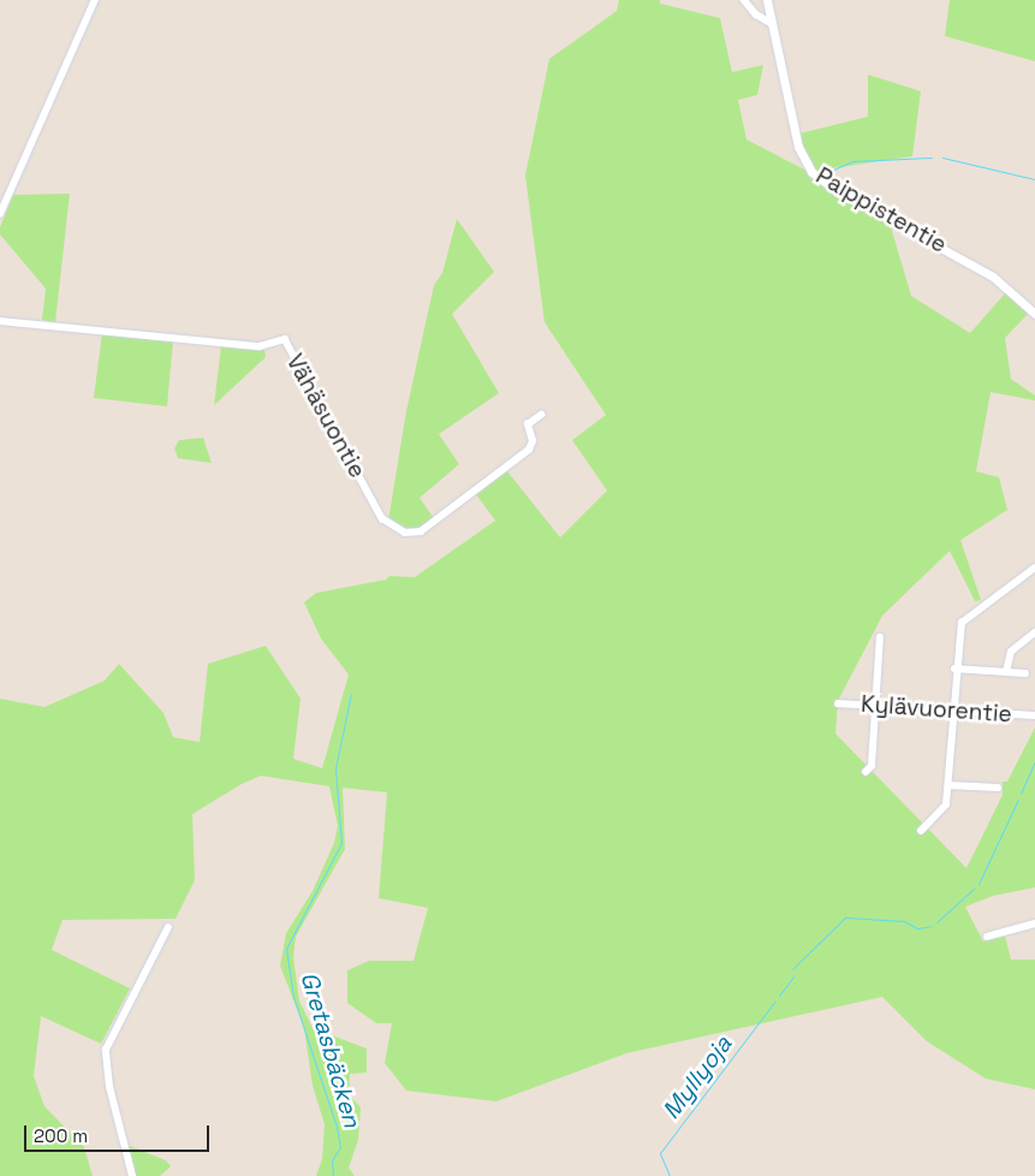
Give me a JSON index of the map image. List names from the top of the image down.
{
  "streets": {
    "street": ["Paippistentie", "Vähäsuontie", "Kylävuorentie"]
  },
  "water": ["Gretasbäcken", "Myllyoja"],
  "scale_bar": "200 m"
}
